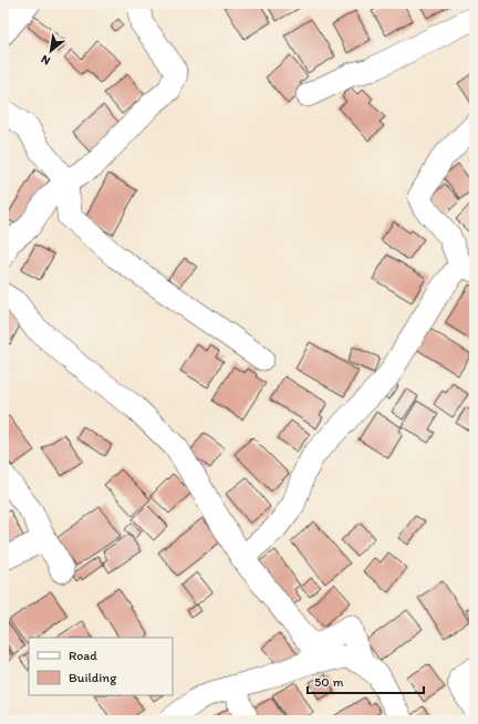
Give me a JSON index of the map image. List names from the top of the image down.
{
  "legend": ["Road", "Building"],
  "scale_bar": "50 m",
  "north": "bottom left"
}
